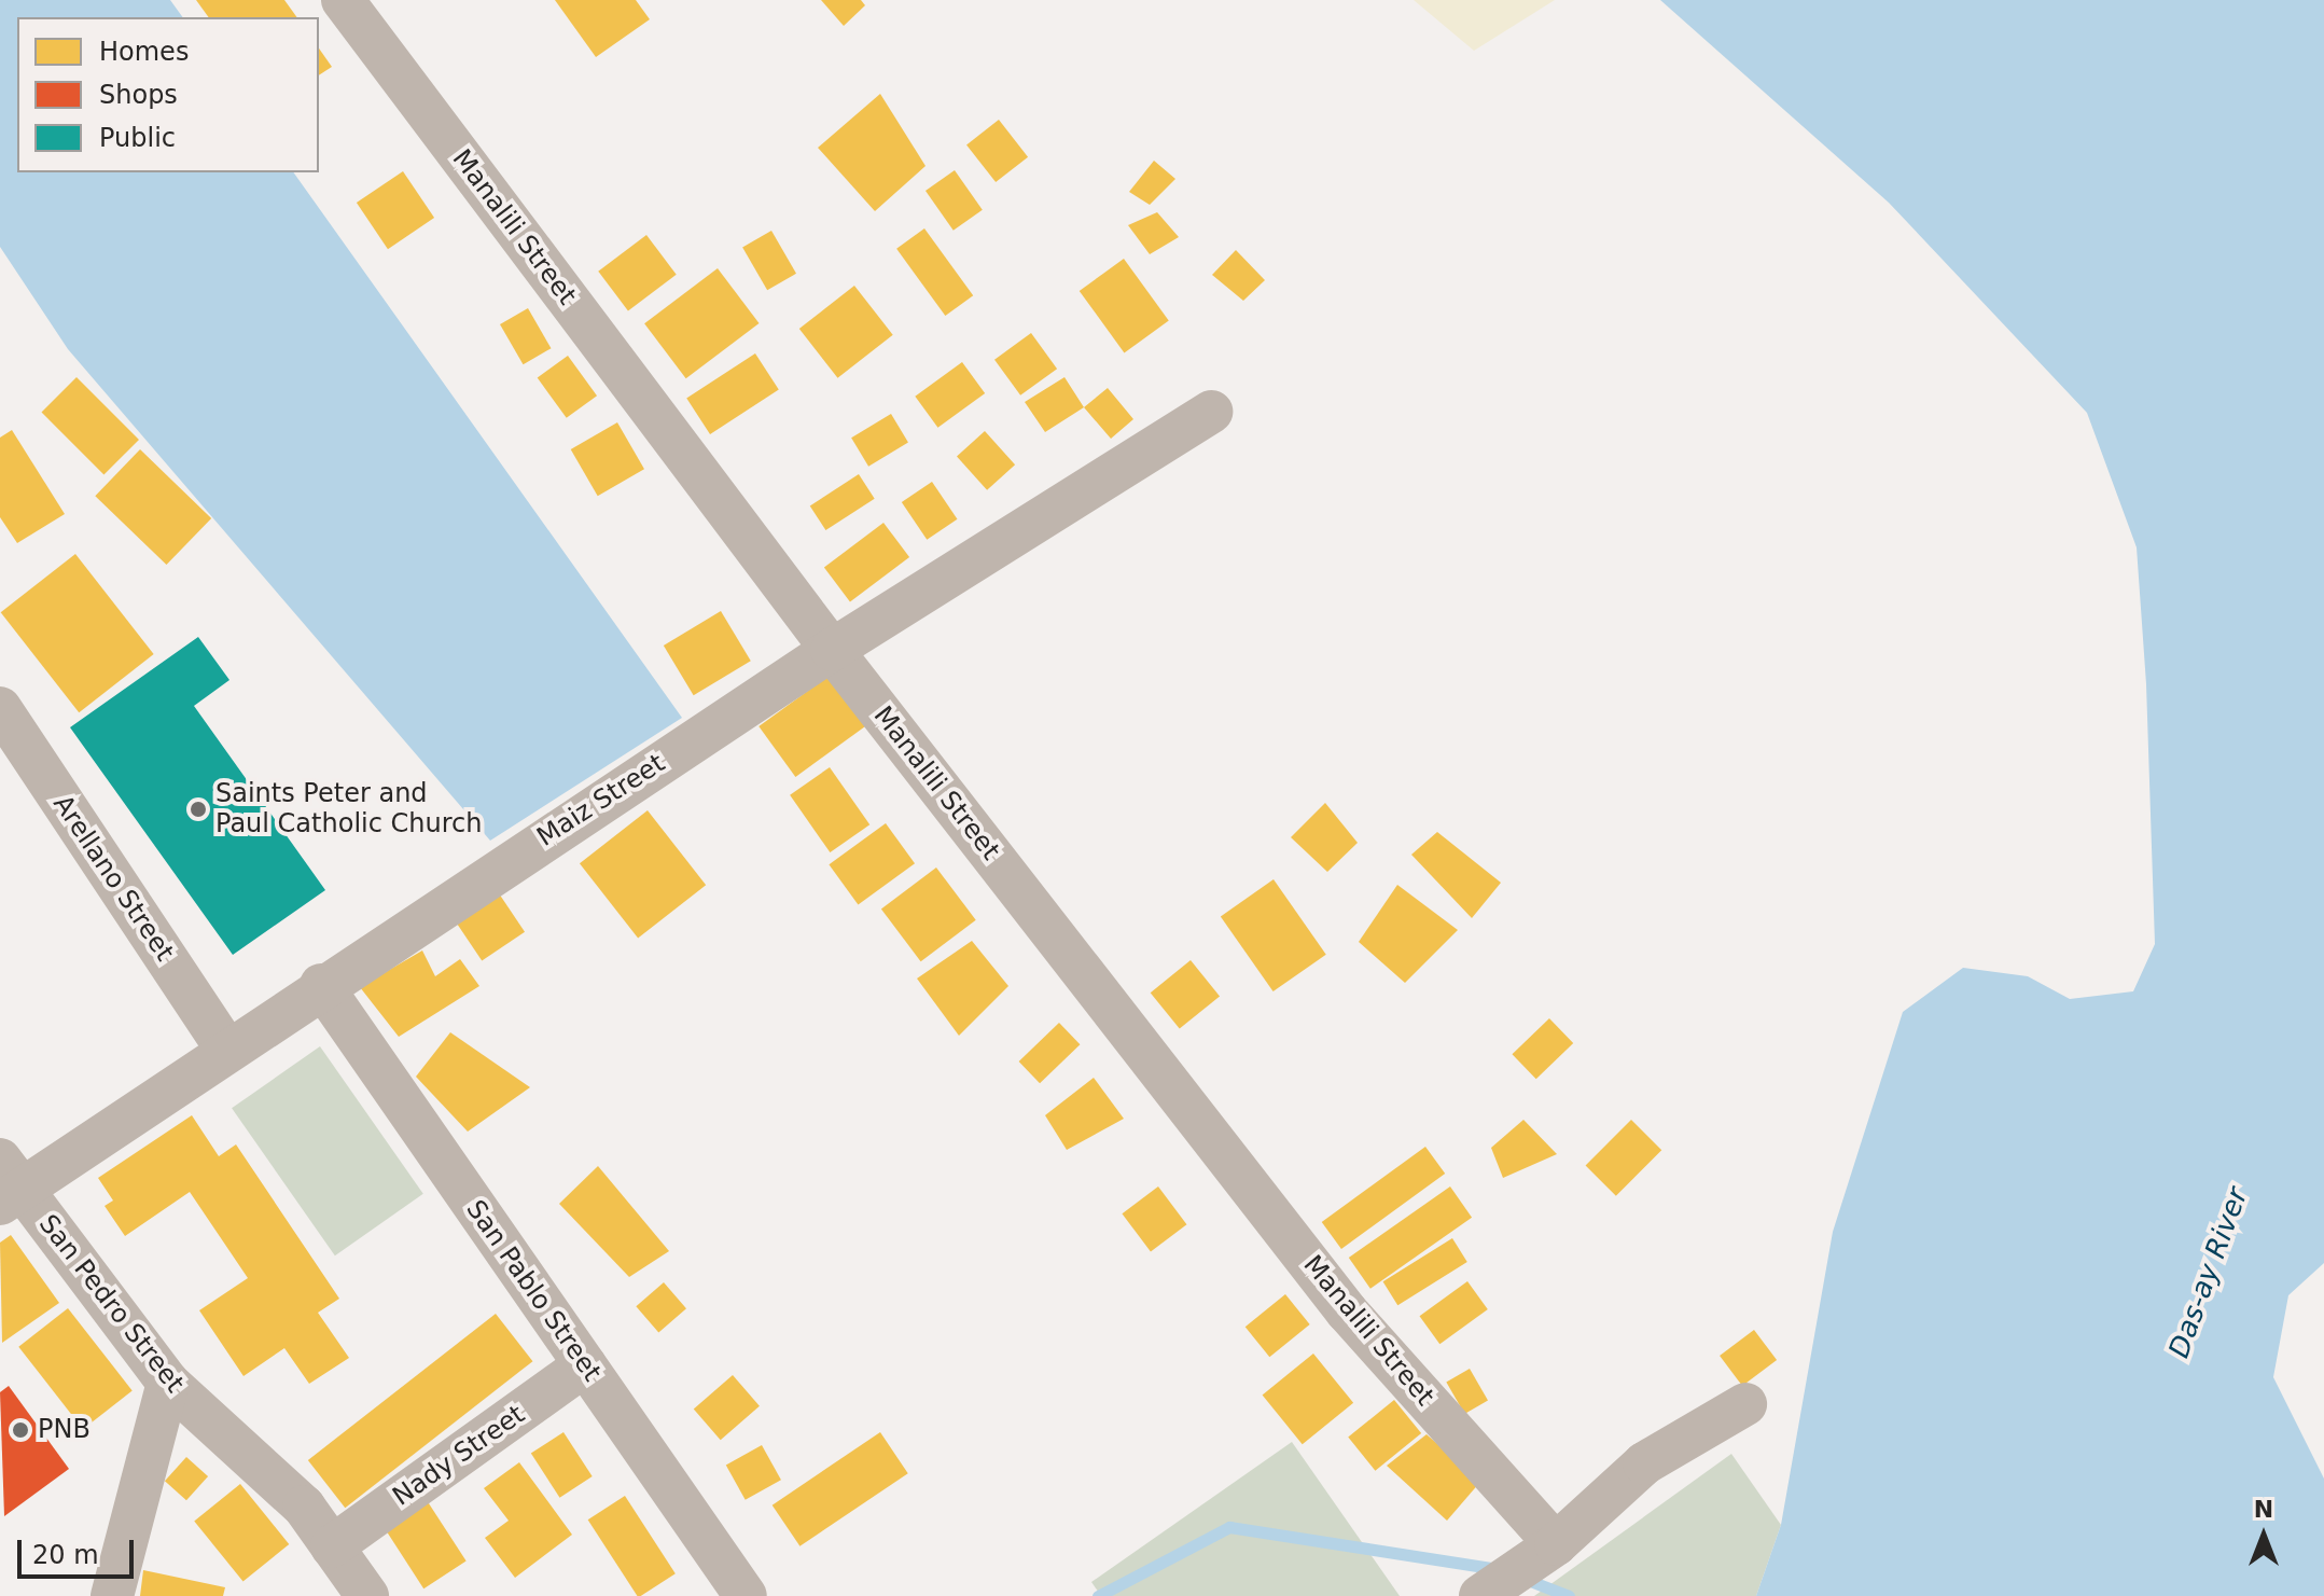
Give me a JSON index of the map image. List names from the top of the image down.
{
  "streets": {
    "street": [
      "Manalili Street",
      "Maiz Street",
      "Arellano Street",
      "San Pablo Street",
      "San Pedro Street",
      "Nady Street"
    ]
  },
  "crossings": [
    ["Manalili Street", "Maiz Street"],
    ["Maiz Street", "Arellano Street"],
    ["Maiz Street", "San Pablo Street"],
    ["Maiz Street", "San Pedro Street"],
    ["San Pablo Street", "Nady Street"],
    ["San Pedro Street", "Nady Street"]
  ],
  "water": ["Das-ay River"],
  "places": ["Saints Peter and Paul Catholic Church", "PNB"],
  "legend": ["Homes", "Shops", "Public"],
  "scale_bar": "20 m",
  "north": "top"
}
